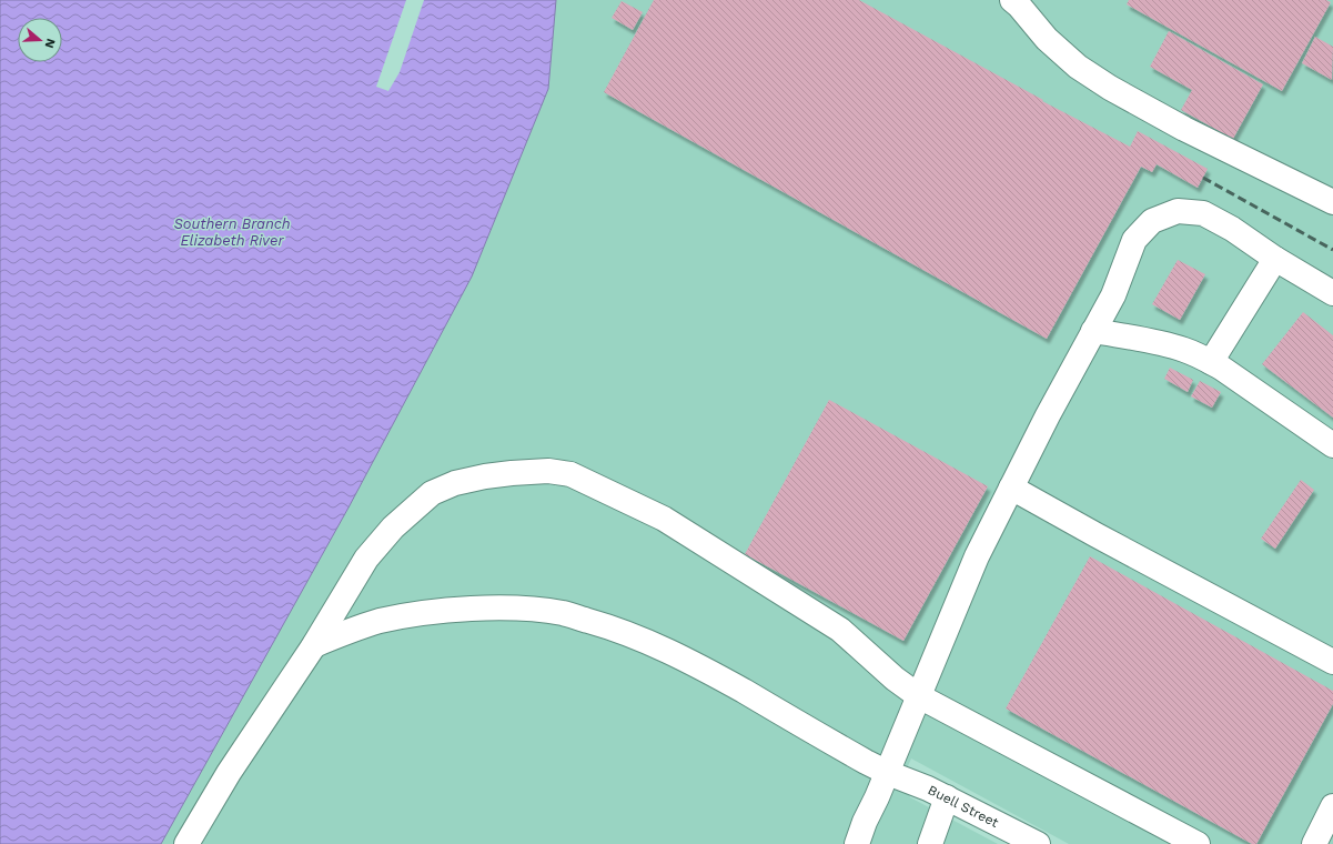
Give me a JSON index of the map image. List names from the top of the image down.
{
  "streets": {
    "street": ["Buell Street"]
  },
  "water": ["Southern Branch Elizabeth River"],
  "north": "right"
}
